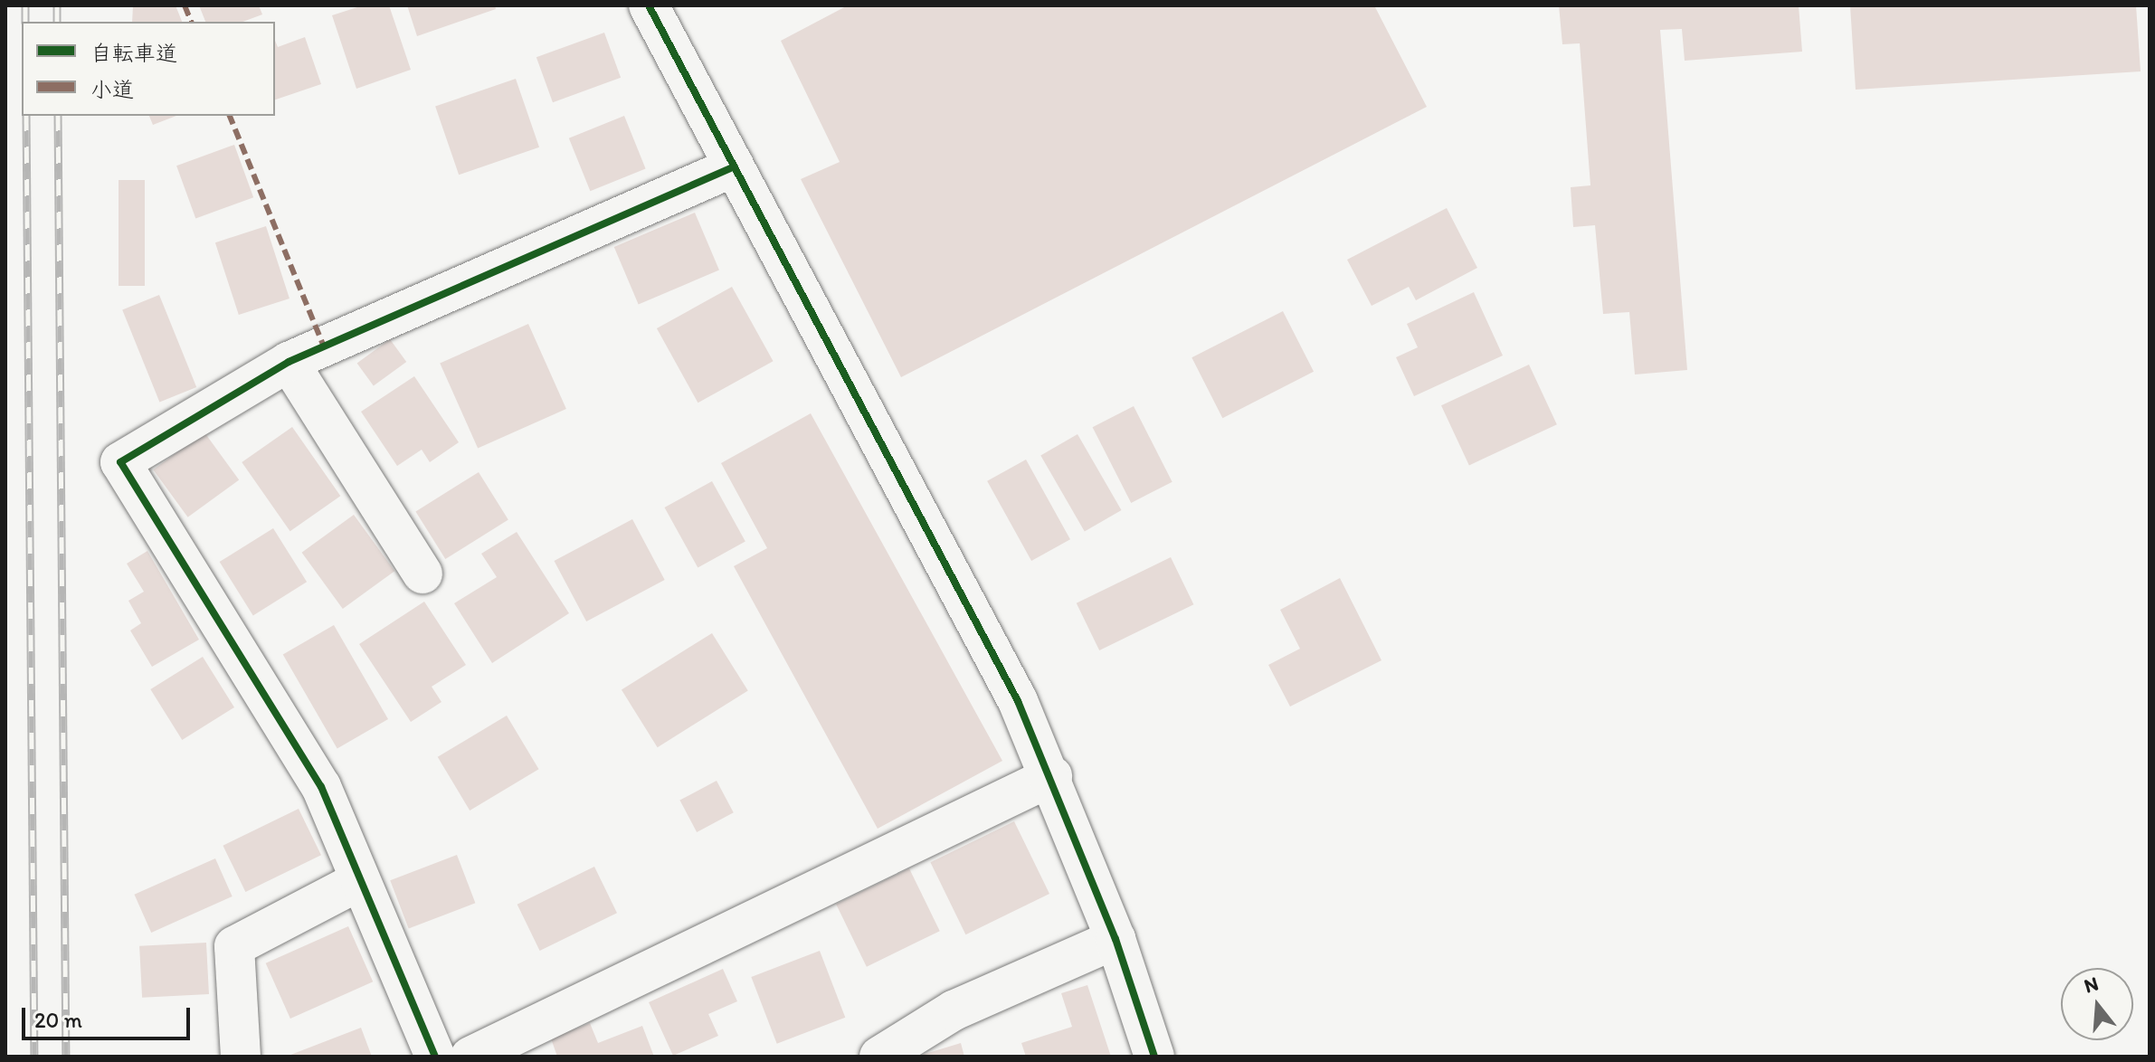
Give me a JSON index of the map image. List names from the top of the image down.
{
  "legend": ["自転車道", "小道"],
  "scale_bar": "20 m",
  "north": "top"
}
